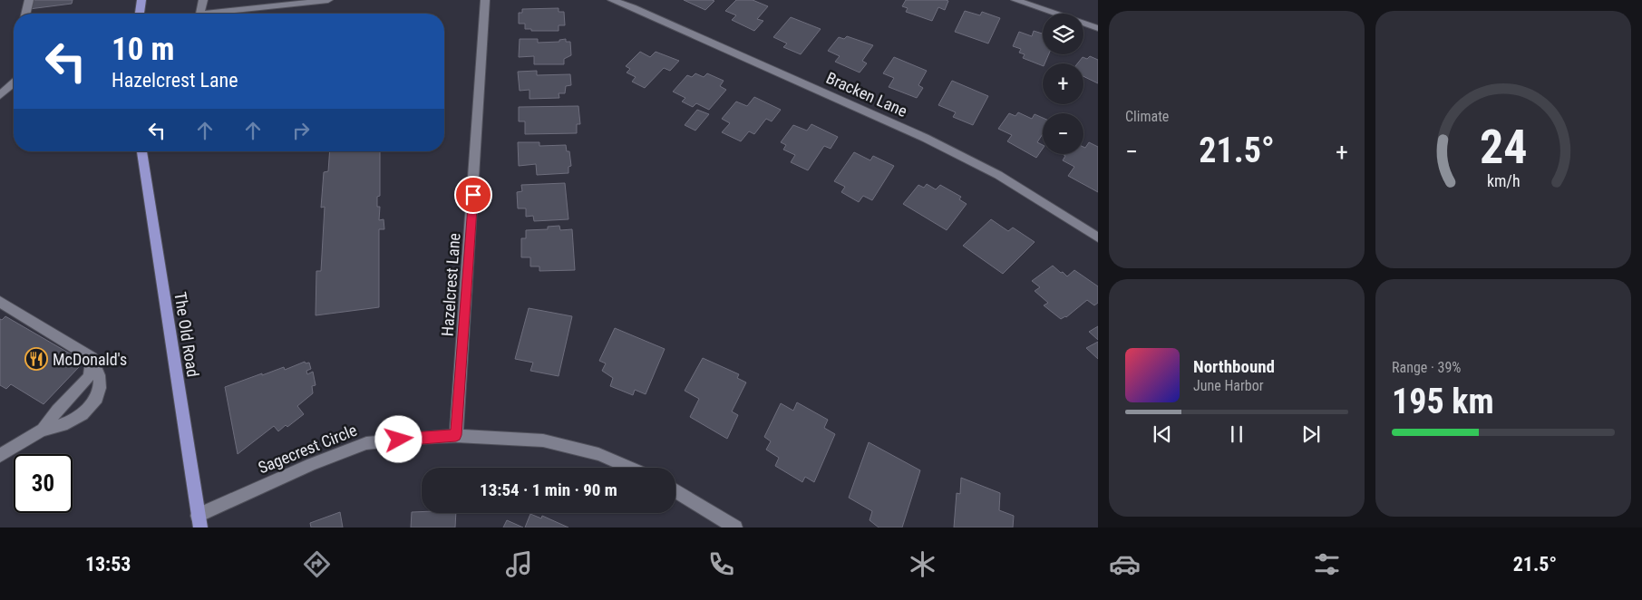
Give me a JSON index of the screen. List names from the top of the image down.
{
  "streets": {
    "main road": ["The Old Road"],
    "street": ["Bracken Lane", "Hazelcrest Lane", "Sagecrest Circle"]
  },
  "crossings": [
    ["Hazelcrest Lane", "Sagecrest Circle"],
    ["The Old Road", "Sagecrest Circle"]
  ],
  "places": {
    "restaurant": ["McDonald's"]
  },
  "page": {
    "tile": [
      "Climate",
      ["Range · 39%", "195 km"]
    ],
    "map_buttons": ["+", "−"],
    "turn": ["10 m", "Hazelcrest Lane"],
    "heat": ["−", "21.5°", "+"],
    "song": ["Northbound", "June Harbor"],
    "limit": "30",
    "trip": "13:54 · 1 min · 90 m",
    "tabs": ["13:53", "21.5°"],
    "gauge": ["24", "km/h"]
  }
}
